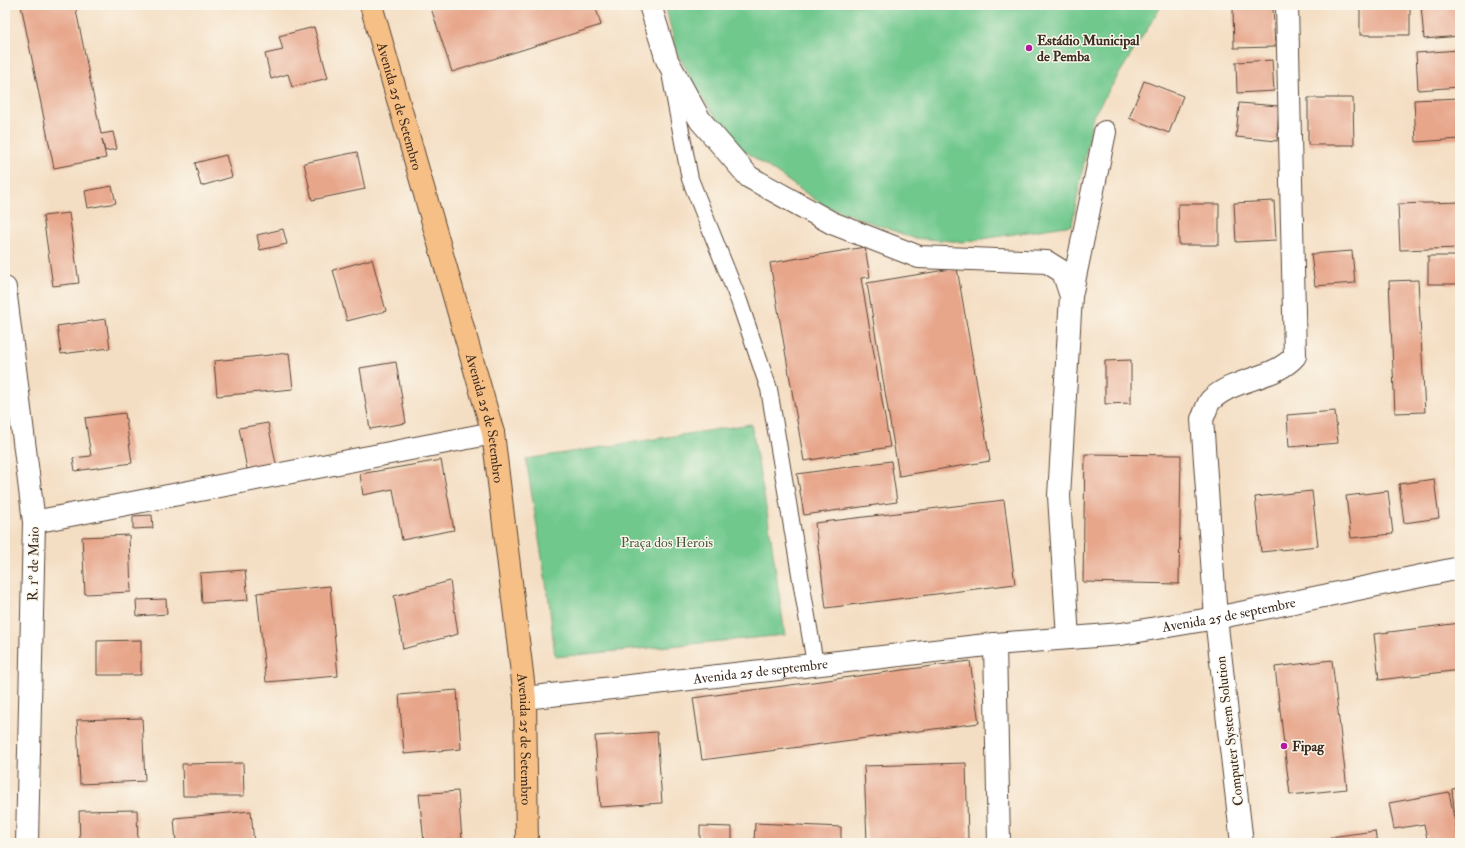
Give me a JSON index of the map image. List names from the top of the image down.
{
  "streets": {
    "highway": ["Avenida 25 de Setembro"],
    "street": ["R. 1º de Maio", "Avenida 25 de septembre", "Computer System Solution"]
  },
  "crossings": [
    ["Avenida 25 de Setembro", "Avenida 25 de septembre"],
    ["Avenida 25 de septembre", "Computer System Solution"]
  ],
  "parks": ["Praça dos Herois"],
  "places": ["Estádio Municipal de Pemba", "Fipag"]
}
